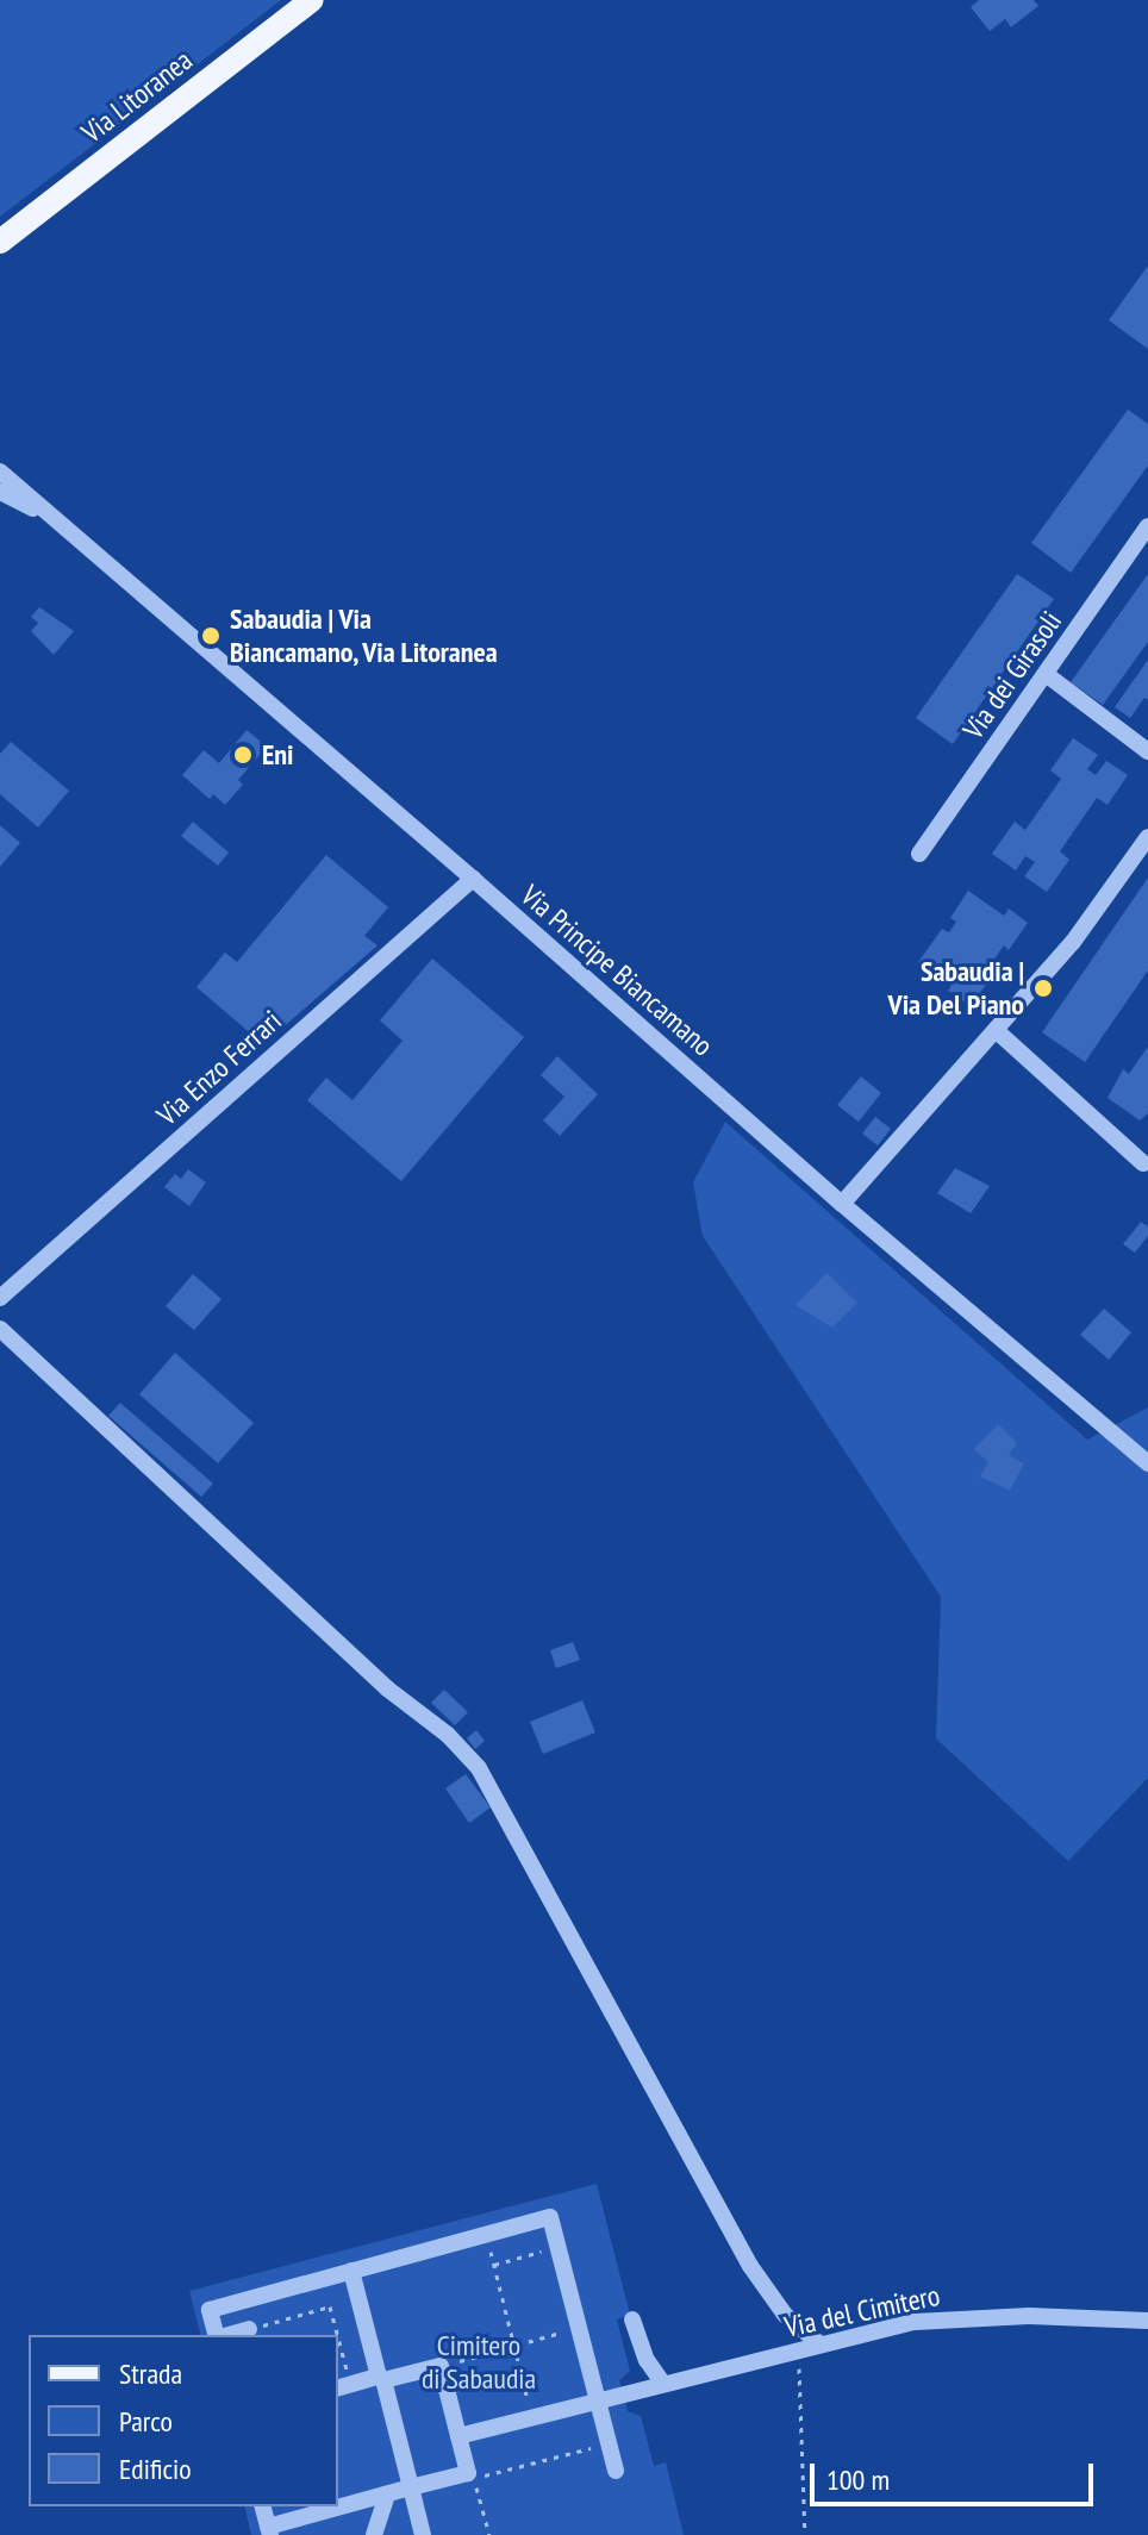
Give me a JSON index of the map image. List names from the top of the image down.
{
  "streets": {
    "main road": ["Via Litoranea"],
    "street": [
      "Via dei Girasoli",
      "Via Principe Biancamano",
      "Via Enzo Ferrari",
      "Via del Cimitero"
    ]
  },
  "crossings": [
    ["Via Principe Biancamano", "Via Enzo Ferrari"]
  ],
  "parks": ["Cimitero di Sabaudia"],
  "places": ["Sabaudia | Via Biancamano, Via Litoranea", "Eni", "Sabaudia | Via Del Piano"],
  "legend": ["Strada", "Parco", "Edificio"],
  "scale_bar": "100 m"
}
